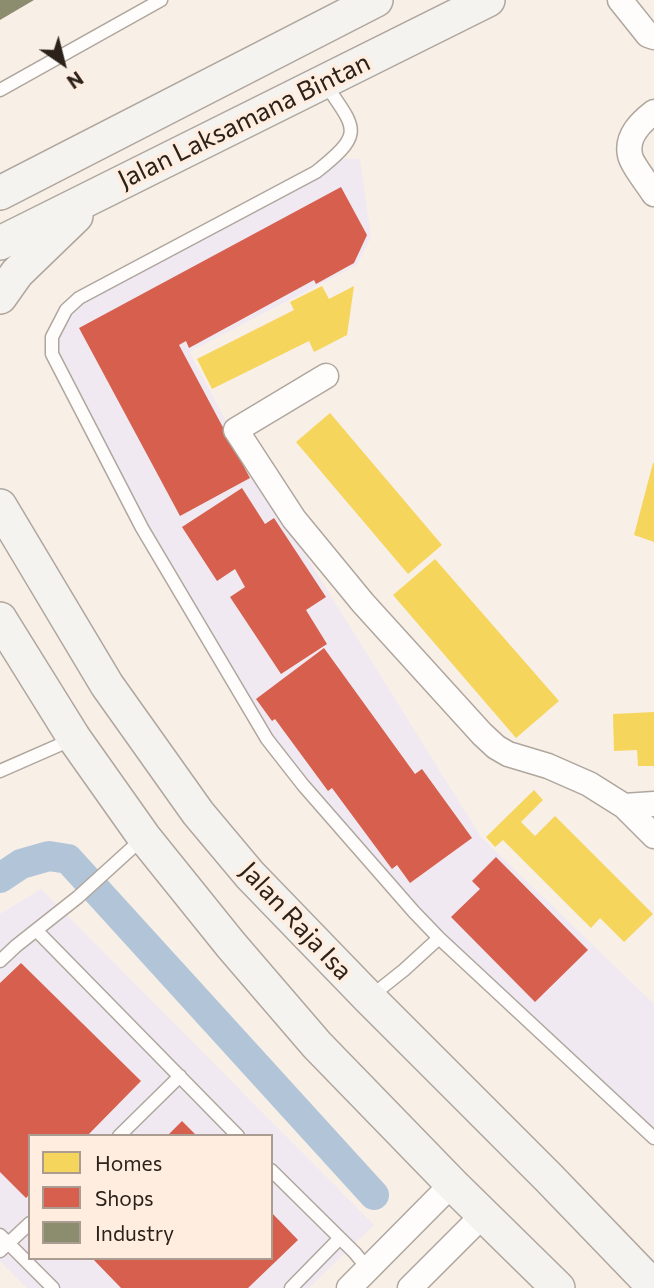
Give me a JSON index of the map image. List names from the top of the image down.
{
  "streets": {
    "main road": ["Jalan Laksamana Bintan", "Jalan Raja Isa"]
  },
  "legend": ["Homes", "Shops", "Industry"],
  "north": "bottom right"
}
